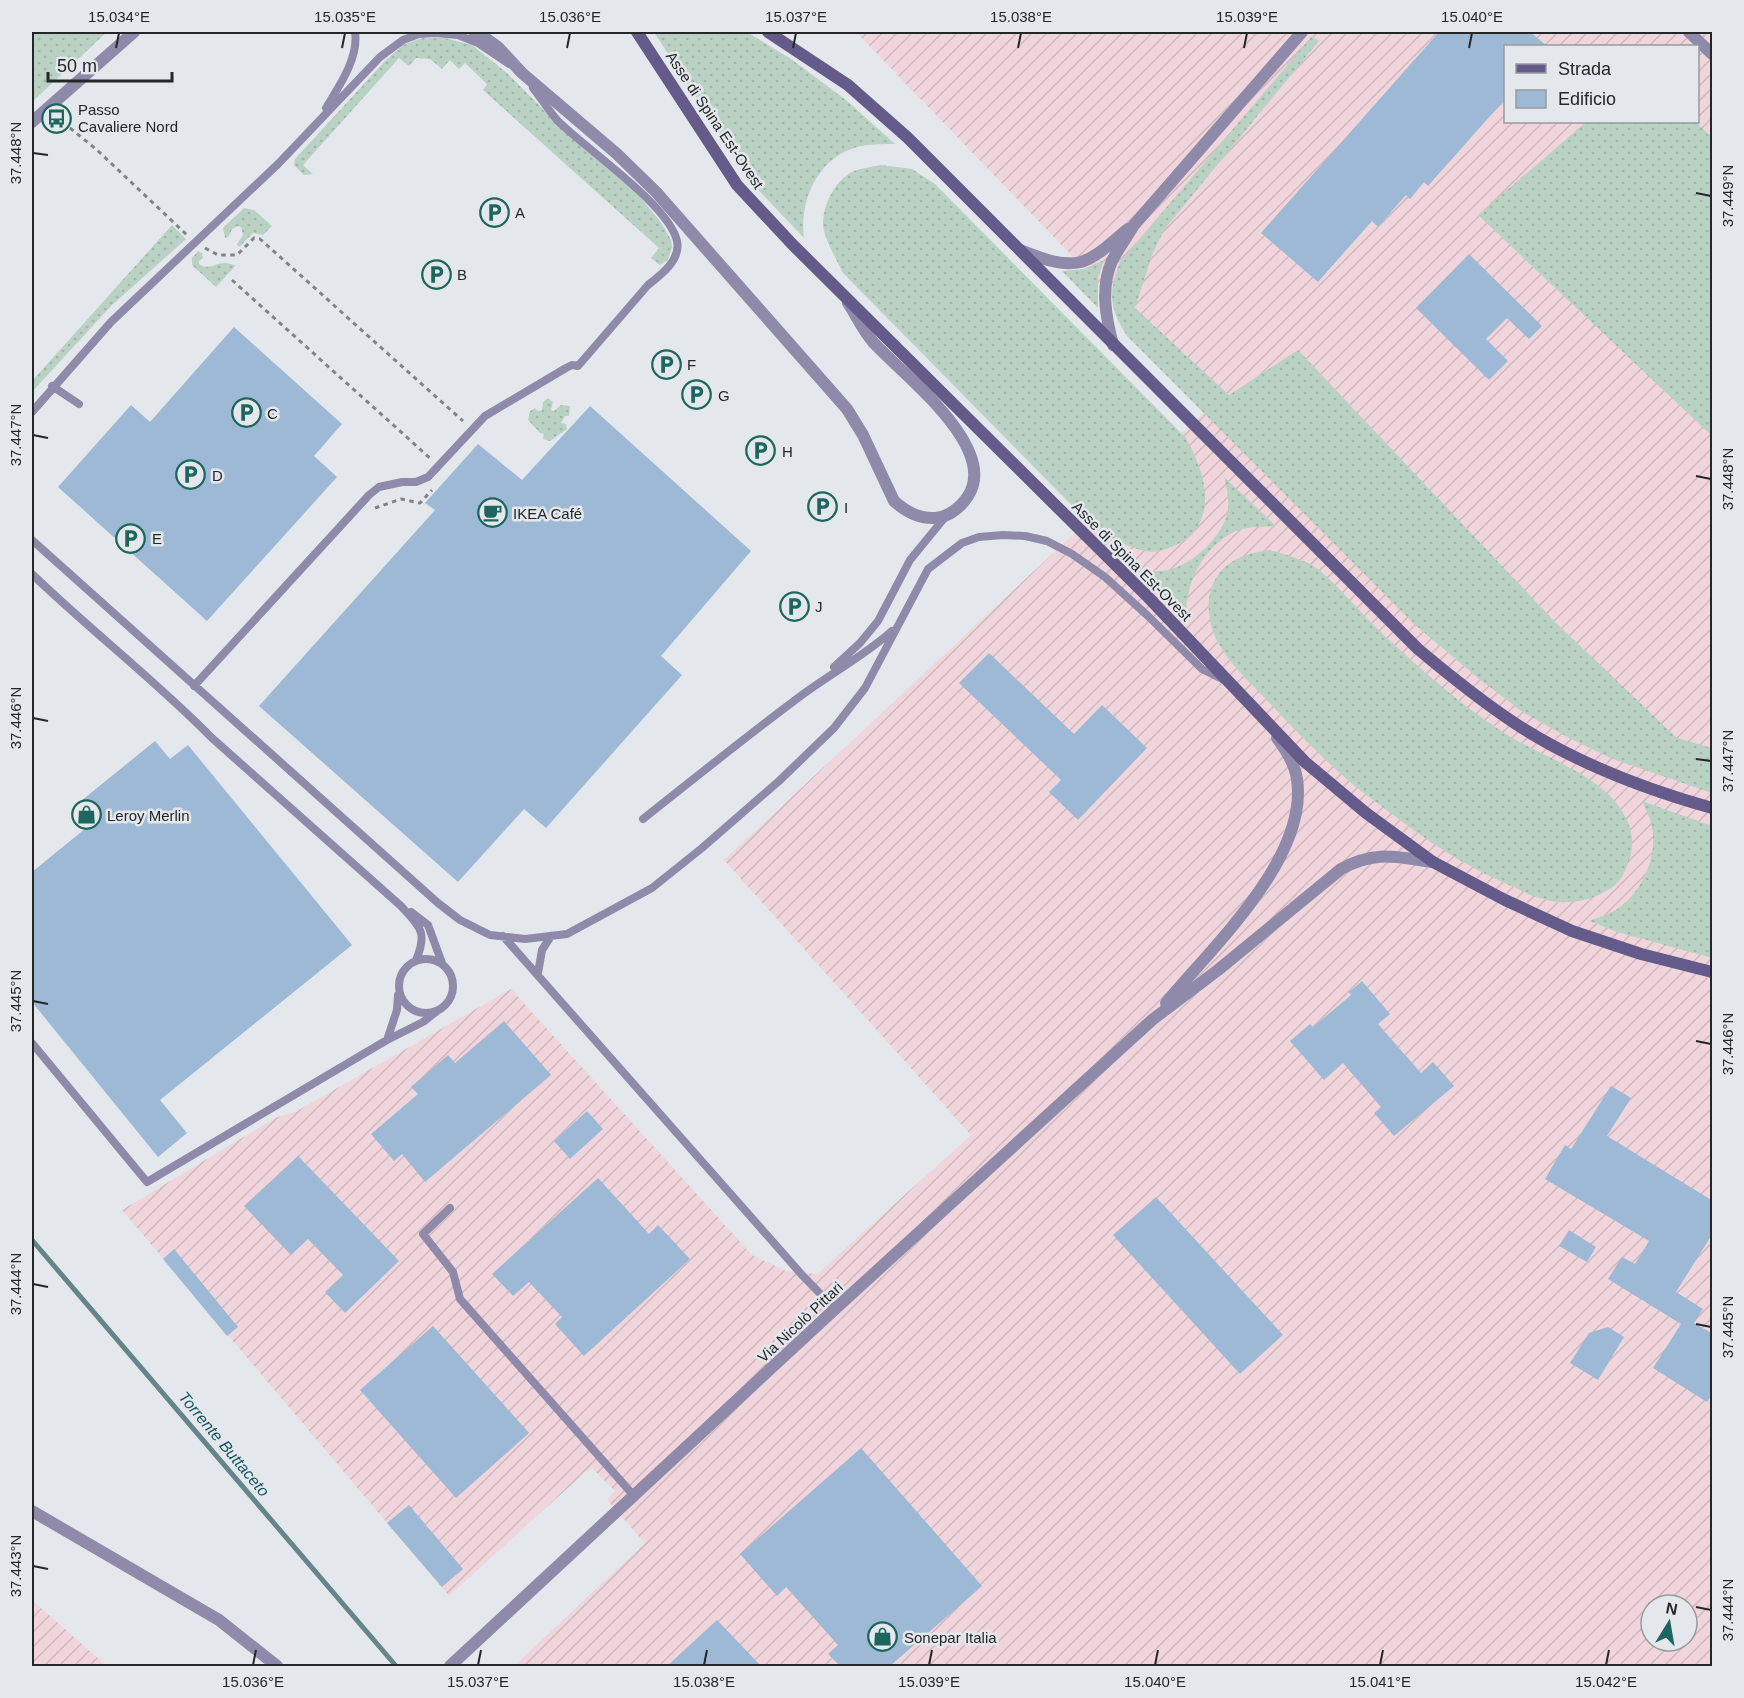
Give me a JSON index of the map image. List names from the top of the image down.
{
  "streets": {
    "main road": ["Asse di Spina Est-Ovest"],
    "street": ["Via Nicolò Pittari"]
  },
  "water": ["Torrente Buttaceto"],
  "places": {
    "bus stop": ["Passo Cavaliere Nord"],
    "parking": [
      "A",
      "B",
      "F",
      "G",
      "C",
      "H",
      "D",
      "I",
      "E",
      "J"
    ],
    "cafe": ["IKEA Café"],
    "shop": ["Leroy Merlin", "Sonepar Italia"]
  },
  "legend": ["Strada", "Edificio"],
  "scale_bar": "50 m",
  "north": "top",
  "coordinates": [
    "15.034°E",
    "15.035°E",
    "15.036°E",
    "15.037°E",
    "15.038°E",
    "15.039°E",
    "15.040°E",
    "37.448°N",
    "37.449°N",
    "37.447°N",
    "37.446°N",
    "37.445°N",
    "37.444°N",
    "37.443°N",
    "15.041°E",
    "15.042°E"
  ]
}
